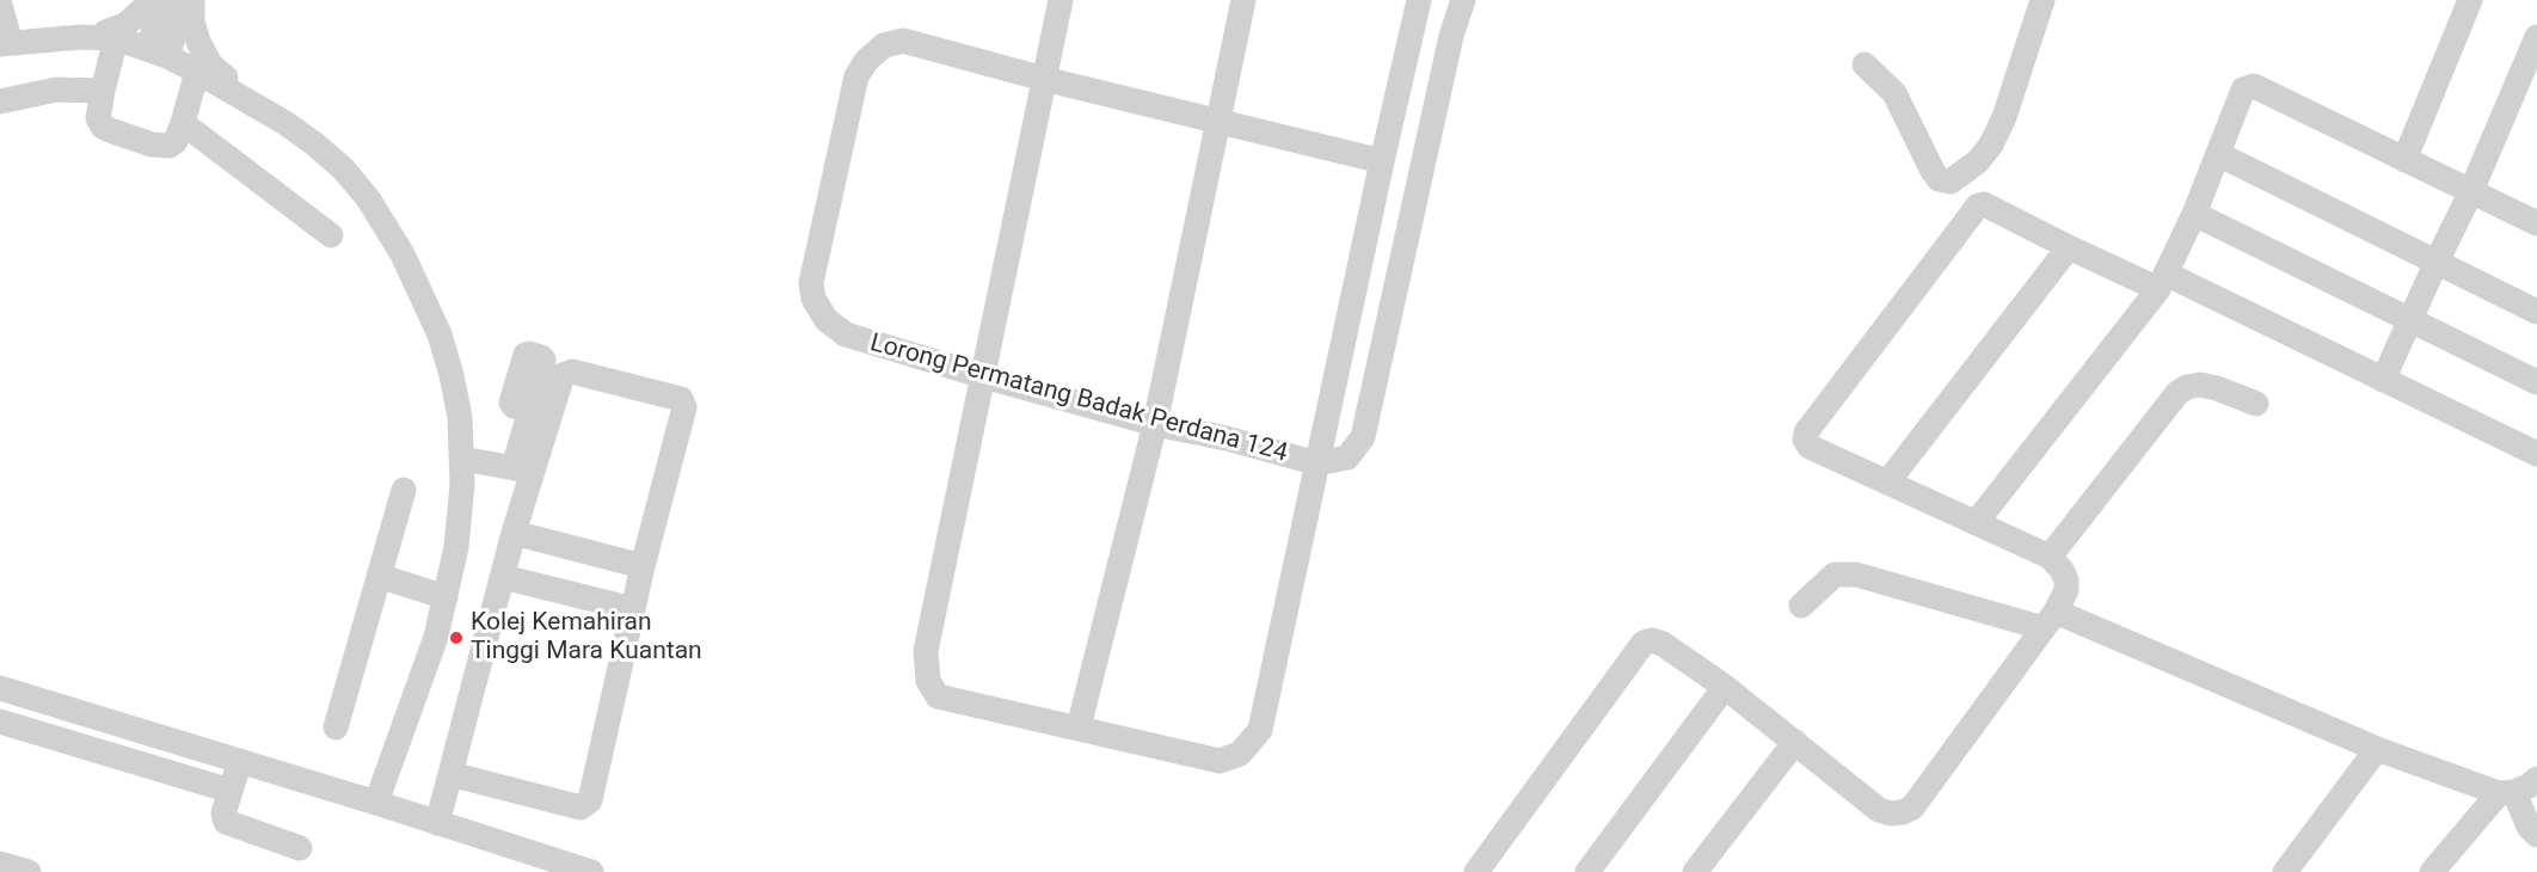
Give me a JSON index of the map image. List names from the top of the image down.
{
  "streets": {
    "street": ["Lorong Permatang Badak Perdana 124"]
  },
  "places": ["Kolej Kemahiran Tinggi Mara Kuantan"]
}
